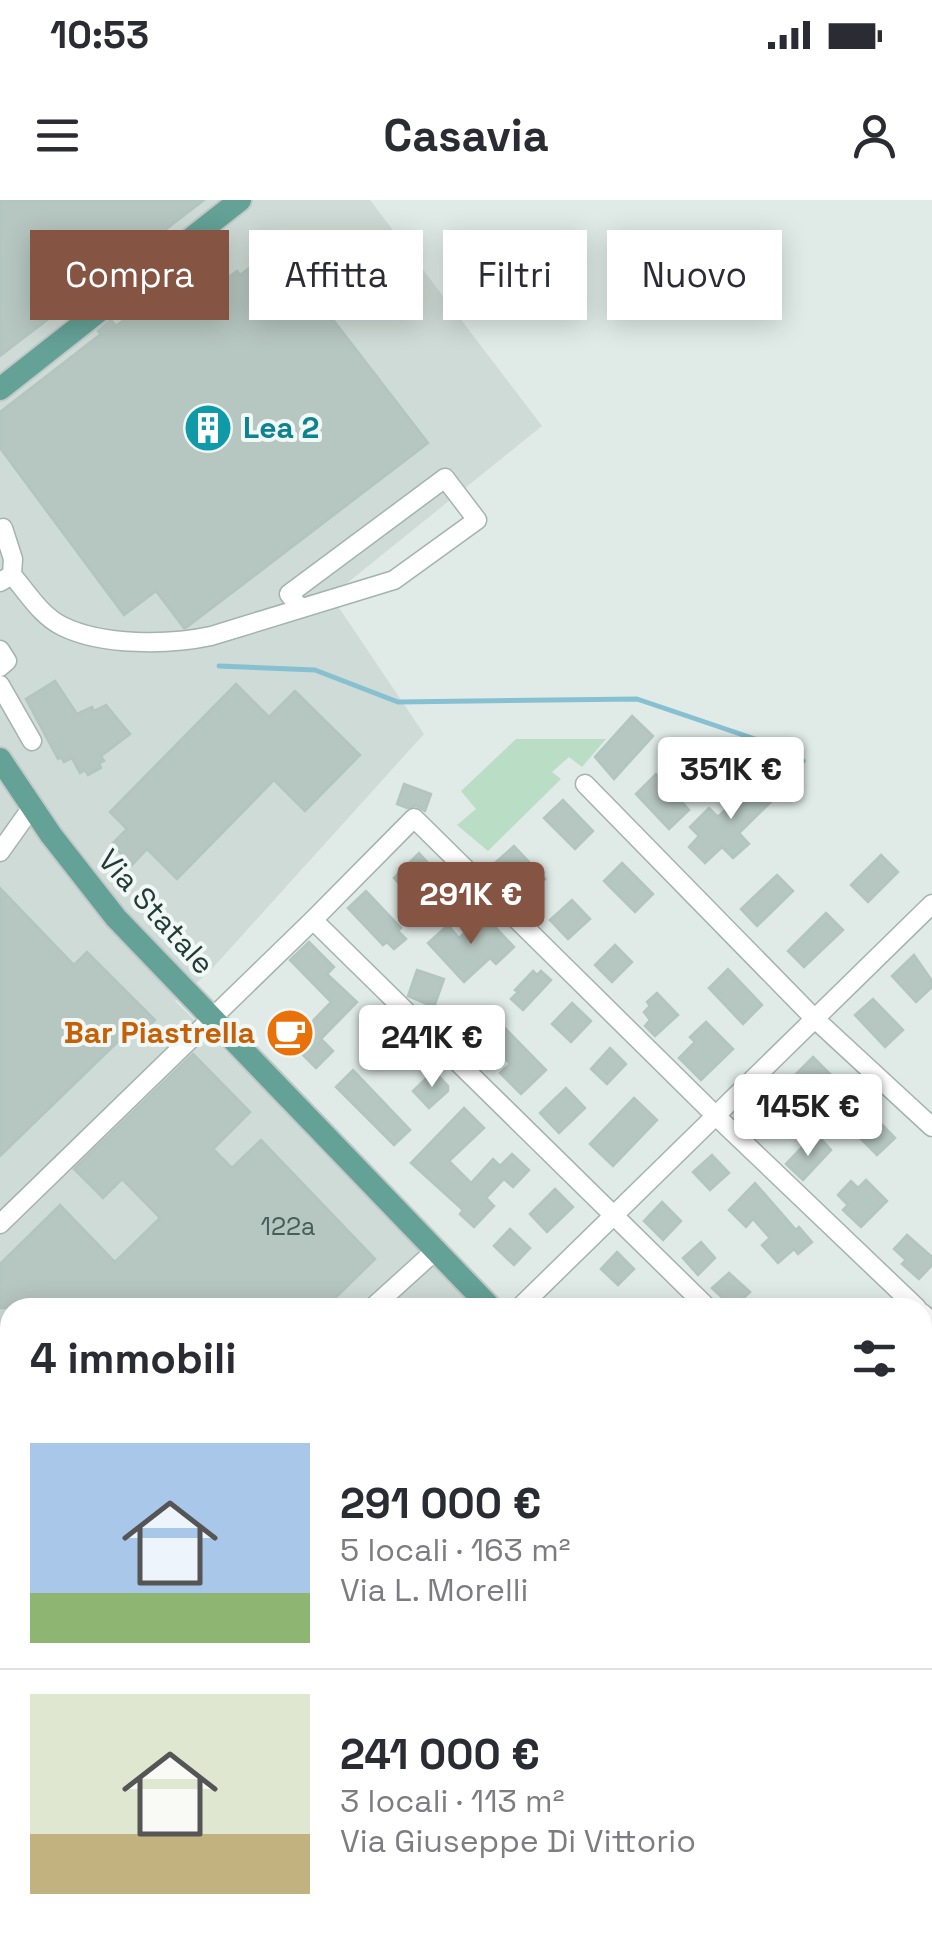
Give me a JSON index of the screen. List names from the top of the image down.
{
  "streets": {
    "main road": ["Via Statale"]
  },
  "places": {
    "building": ["Lea 2"],
    "cafe": ["Bar Piastrella"]
  },
  "house_numbers": ["122a"],
  "page": {
    "status": "10:53",
    "header": "Casavia",
    "chip": [
      "Compra",
      "Affitta",
      "Filtri",
      "Nuovo"
    ],
    "price": [
      "351K €",
      "291K €",
      "241K €",
      "145K €"
    ],
    "heading": "4 immobili",
    "list": [
      {
        "name": "291 000 €",
        "note": "5 locali · 163 m² · Via L. Morelli"
      },
      {
        "name": "241 000 €",
        "note": "3 locali · 113 m² · Via Giuseppe Di Vittorio"
      }
    ]
  }
}
